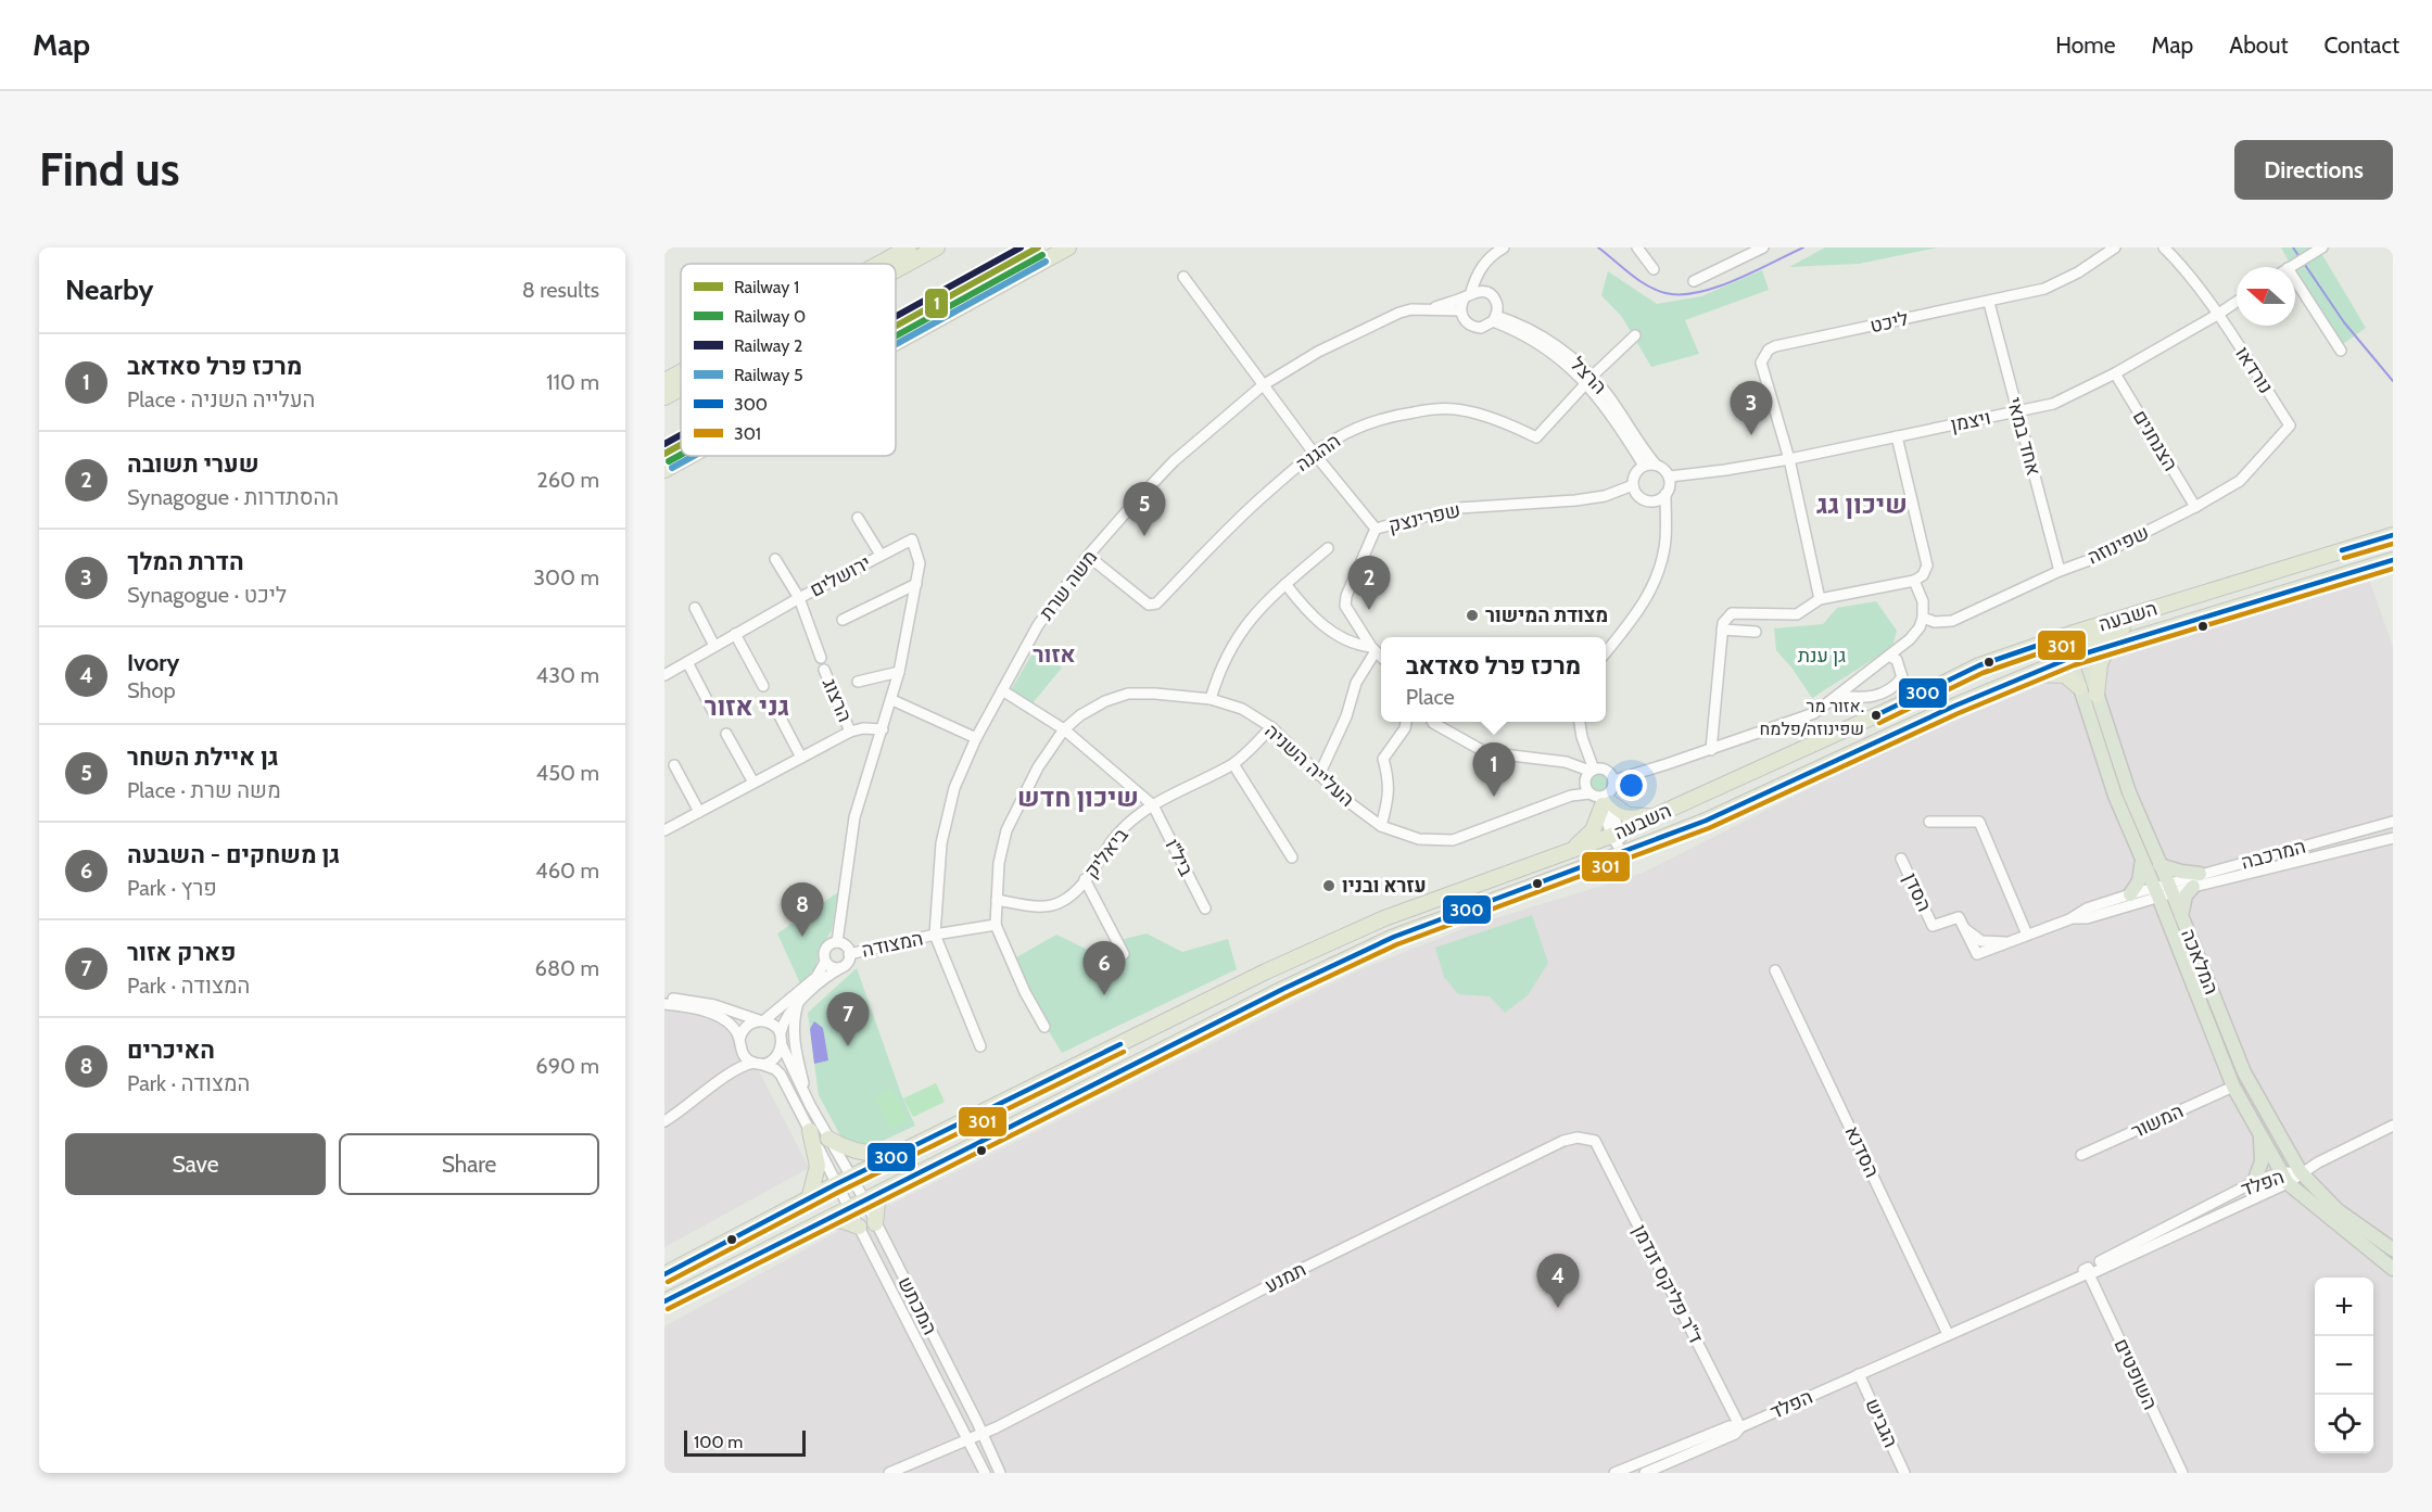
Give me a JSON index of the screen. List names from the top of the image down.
{
  "streets": {
    "highway": ["השבעה"],
    "main road": ["המלאכה"],
    "street": [
      "ליכט",
      "נורדאו",
      "הרצל",
      "ויצמן",
      "אחד במאי",
      "הצנחנים",
      "ההגנה",
      "שפרינצק",
      "שפינוזה",
      "ירושלים",
      "משה שרת",
      "הרצוג",
      "העלייה השניה",
      "ביאליק",
      "המרכבה",
      "ביל\"ו",
      "הסדן",
      "המצודה",
      "המשור",
      "הסדנא",
      "הפלד",
      "תמנע",
      "ד''ר פליקס זנדמן",
      "המכתש",
      "השופטים",
      "הגביש"
    ]
  },
  "crossings": [
    ["ליכט", "ויצמן"],
    ["ליכט", "אחד במאי"],
    ["נורדאו", "ויצמן"],
    ["נורדאו", "שפינוזה"],
    ["הרצל", "ויצמן"],
    ["הרצל", "ההגנה"],
    ["הרצל", "שפרינצק"],
    ["הרצל", "משה שרת"],
    ["ויצמן", "אחד במאי"],
    ["ויצמן", "הצנחנים"],
    ["ויצמן", "שפרינצק"],
    ["אחד במאי", "שפינוזה"],
    ["הצנחנים", "שפינוזה"],
    ["ההגנה", "שפרינצק"],
    ["ההגנה", "משה שרת"],
    ["שפרינצק", "משה שרת"],
    ["משה שרת", "המצודה"],
    ["השבעה", "המלאכה"],
    ["השבעה", "המכתש"],
    ["העלייה השניה", "ביאליק"],
    ["העלייה השניה", "המצודה"],
    ["ביאליק", "ביל\"ו"],
    ["המרכבה", "הסדן"],
    ["המרכבה", "המלאכה"],
    ["הסדן", "המלאכה"],
    ["המצודה", "המכתש"],
    ["המלאכה", "המשור"],
    ["המלאכה", "הפלד"],
    ["הסדנא", "הפלד"],
    ["הפלד", "ד''ר פליקס זנדמן"],
    ["הפלד", "השופטים"],
    ["הפלד", "הגביש"],
    ["תמנע", "ד''ר פליקס זנדמן"],
    ["תמנע", "המכתש"]
  ],
  "districts": [
    "שיכון גג",
    "אזור",
    "גני אזור",
    "שיכון חדש"
  ],
  "parks": ["גן ענת"],
  "places": ["מצודת המישור", "אזור מר. שפינוזה/פלמח", "עזרא ובניו"],
  "lines": [
    "rail line 1",
    "rail line 2",
    "rail line 0",
    "rail line 5",
    "transit line 300",
    "transit line 301"
  ],
  "legend": [
    "Railway 1",
    "Railway 0",
    "Railway 2",
    "Railway 5",
    "300",
    "301"
  ],
  "scale_bar": "100 m",
  "north": "left",
  "page": {
    "header": "Map",
    "nav": [
      "Home",
      "Map",
      "About",
      "Contact"
    ],
    "buttons": [
      "Directions",
      ["Save", "Share"]
    ],
    "title": "Find us",
    "heading": ["Nearby", "8 results"],
    "list": [
      {
        "mark": "1",
        "name": "מרכז פרל סאדאב",
        "note": "Place · העלייה השניה",
        "value": "110 m"
      },
      {
        "mark": "2",
        "name": "שערי תשובה",
        "note": "Synagogue · ההסתדרות",
        "value": "260 m"
      },
      {
        "mark": "3",
        "name": "הדרת המלך",
        "note": "Synagogue · ליכט",
        "value": "300 m"
      },
      {
        "mark": "4",
        "name": "Ivory",
        "note": "Shop",
        "value": "430 m"
      },
      {
        "mark": "5",
        "name": "גן איילת השחר",
        "note": "Place · משה שרת",
        "value": "450 m"
      },
      {
        "mark": "6",
        "name": "גן משחקים - השבעה",
        "note": "Park · פרץ",
        "value": "460 m"
      },
      {
        "mark": "7",
        "name": "פארק אזור",
        "note": "Park · המצודה",
        "value": "680 m"
      },
      {
        "mark": "8",
        "name": "האיכרים",
        "note": "Park · המצודה",
        "value": "690 m"
      }
    ],
    "pins": [
      "3",
      "5",
      "2",
      "1",
      "8",
      "6",
      "7",
      "4"
    ],
    "popup": ["מרכז פרל סאדאב", "Place"],
    "map_buttons": ["+", "−"],
    "scale": "100 m"
  }
}
